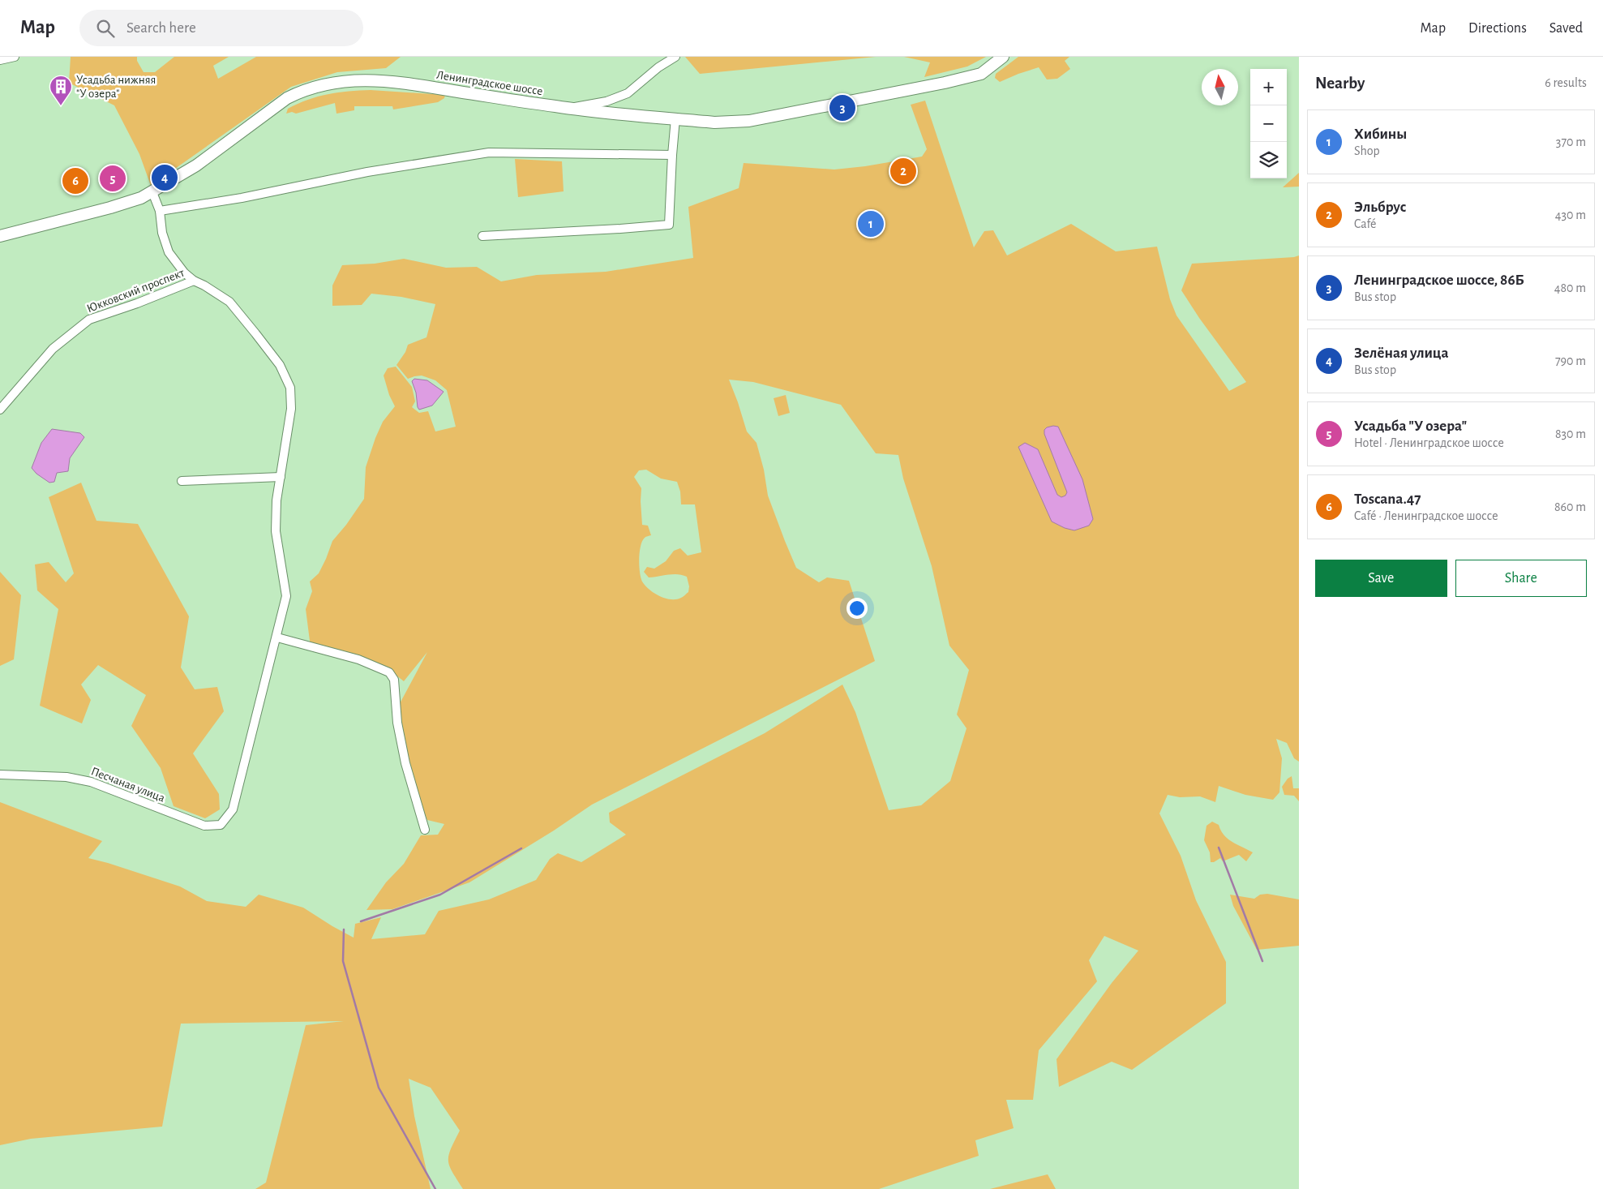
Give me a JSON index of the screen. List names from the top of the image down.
{
  "streets": {
    "main road": ["Ленинградское шоссе"],
    "street": ["Юкковский проспект", "Песчаная улица"]
  },
  "places": {
    "building": ["Усадьба нижняя \"У озера\""]
  },
  "north": "top",
  "page": {
    "header": "Map",
    "search": "Search here",
    "nav": ["Map", "Directions", "Saved"],
    "heading": ["Nearby", "6 results"],
    "map_buttons": ["+", "−"],
    "pins": [
      "3",
      "2",
      "4",
      "5",
      "6",
      "1"
    ],
    "list": [
      {
        "mark": "1",
        "name": "Хибины",
        "note": "Shop",
        "value": "370 m"
      },
      {
        "mark": "2",
        "name": "Эльбрус",
        "note": "Café",
        "value": "430 m"
      },
      {
        "mark": "3",
        "name": "Ленинградское шоссе, 86Б",
        "note": "Bus stop",
        "value": "480 m"
      },
      {
        "mark": "4",
        "name": "Зелёная улица",
        "note": "Bus stop",
        "value": "790 m"
      },
      {
        "mark": "5",
        "name": "Усадьба \"У озера\"",
        "note": "Hotel · Ленинградское шоссе",
        "value": "830 m"
      },
      {
        "mark": "6",
        "name": "Toscana.47",
        "note": "Café · Ленинградское шоссе",
        "value": "860 m"
      }
    ],
    "buttons": ["Save", "Share"]
  }
}
